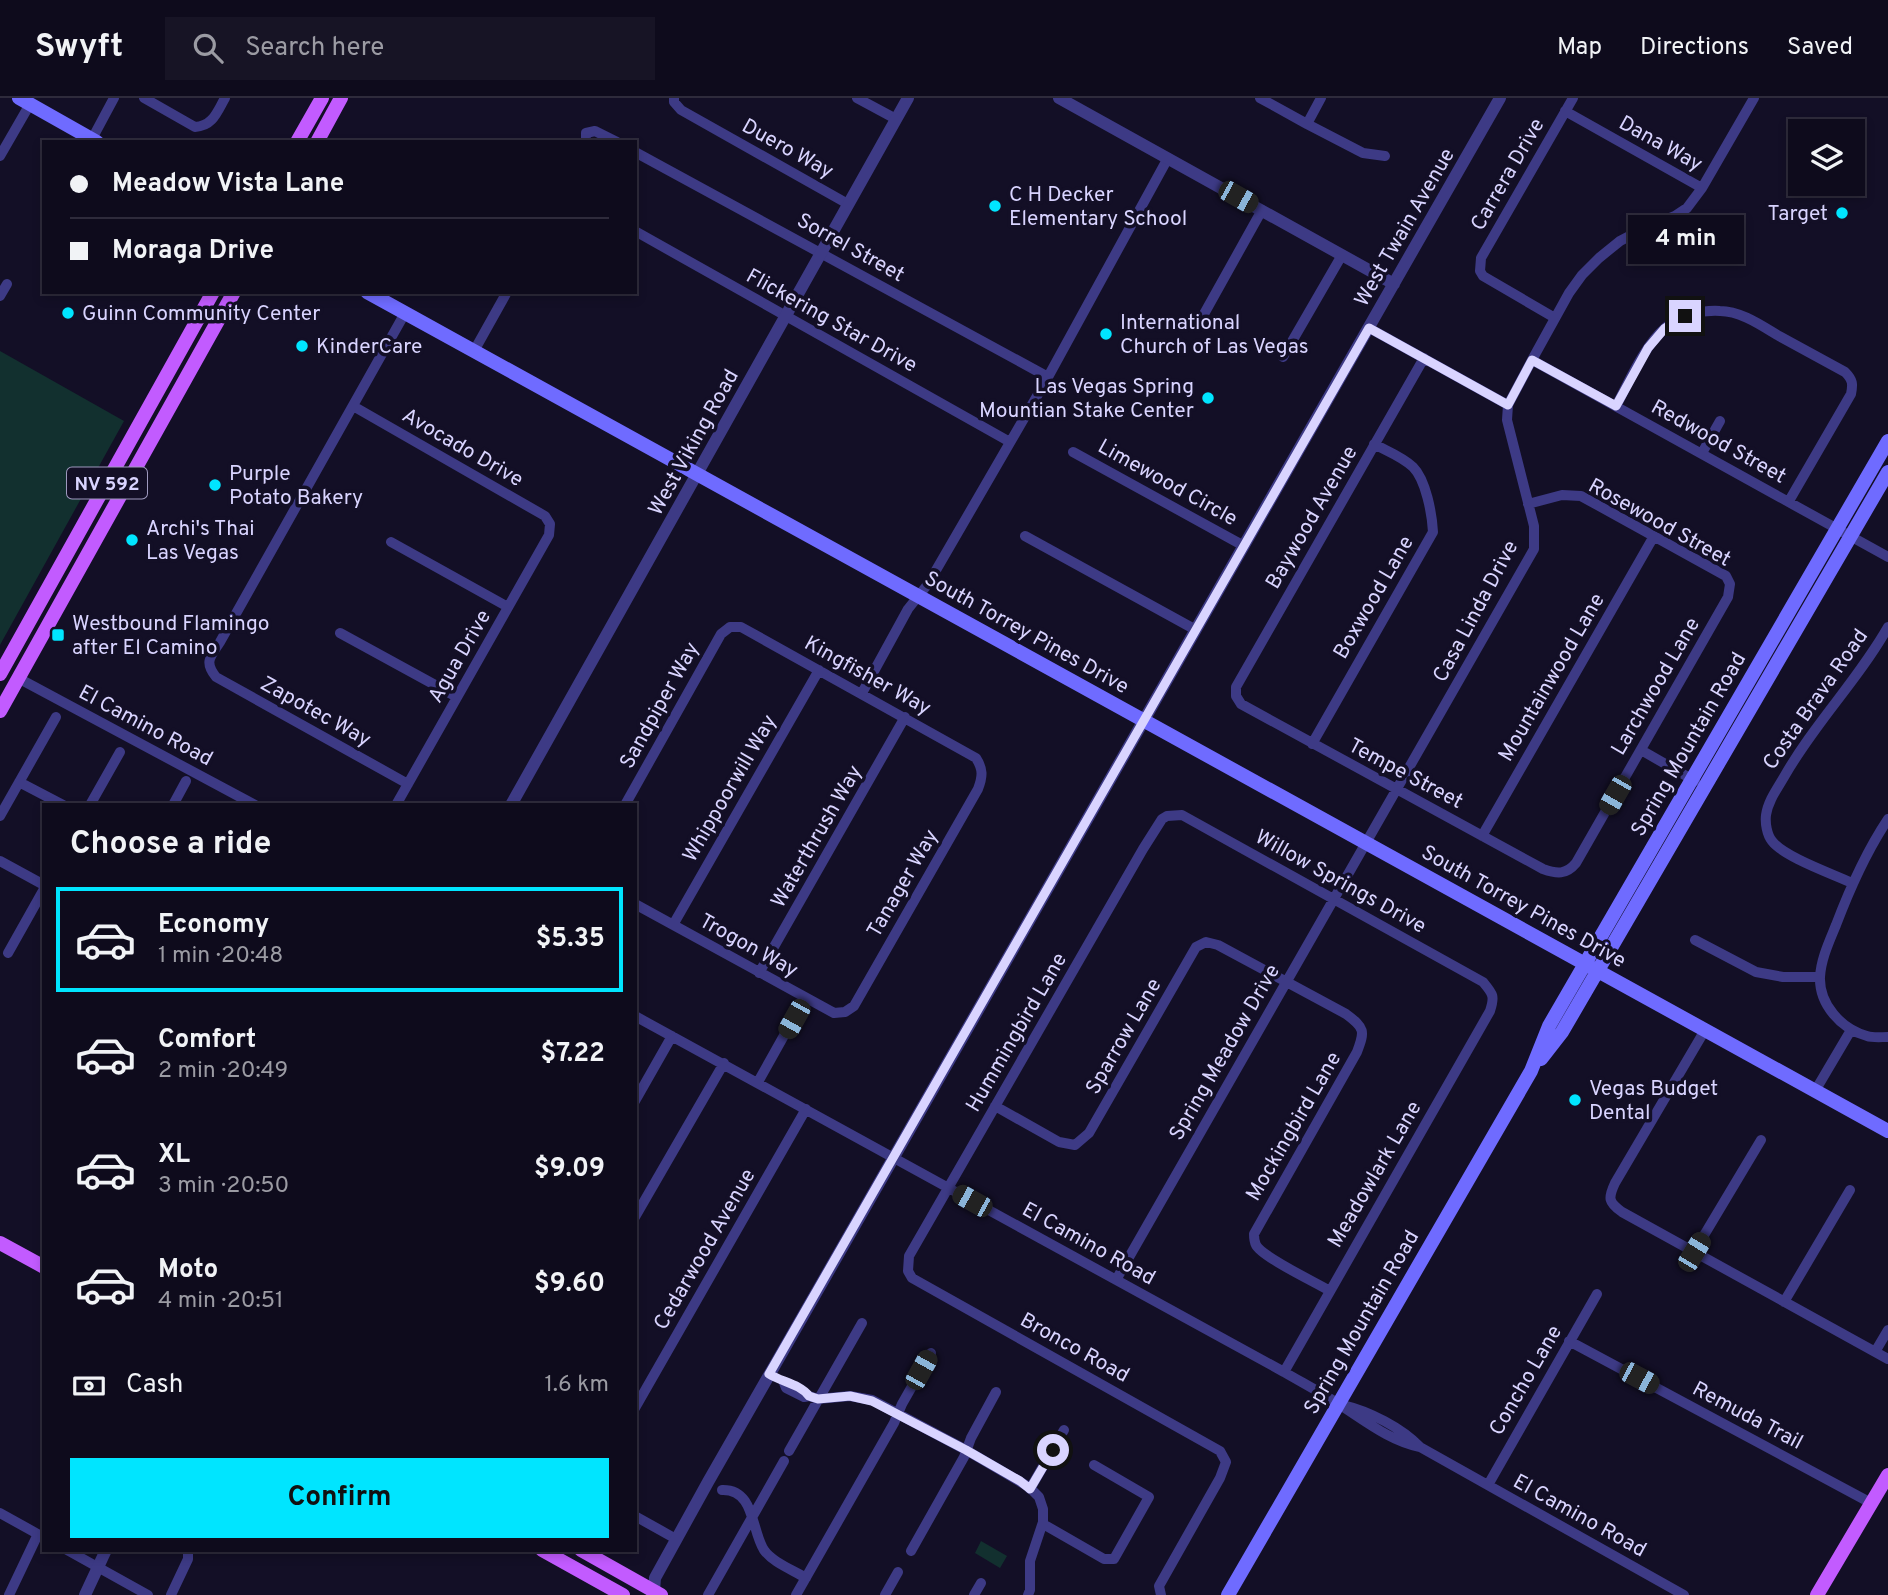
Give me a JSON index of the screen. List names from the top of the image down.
{
  "streets": {
    "main road": ["NV 592", "South Torrey Pines Drive", "Spring Mountain Road"],
    "street": [
      "Dana Way",
      "Duero Way",
      "Carrera Drive",
      "West Twain Avenue",
      "Sorrel Street",
      "Flickering Star Drive",
      "Redwood Street",
      "West Viking Road",
      "Avocado Drive",
      "Limewood Circle",
      "Baywood Avenue",
      "Rosewood Street",
      "Boxwood Lane",
      "Casa Linda Drive",
      "Agua Drive",
      "Kingfisher Way",
      "Mountainwood Lane",
      "Larchwood Lane",
      "Costa Brava Road",
      "Sandpiper Way",
      "Zapotec Way",
      "El Camino Road",
      "Tempe Street",
      "Whippoorwill Way",
      "Waterthrush Way",
      "Willow Springs Drive",
      "Tanager Way",
      "Trogon Way",
      "Hummingbird Lane",
      "Sparrow Lane",
      "Spring Meadow Drive",
      "Mockingbird Lane",
      "Meadowlark Lane",
      "Cedarwood Avenue",
      "Bronco Road",
      "Concho Lane",
      "Remuda Trail"
    ]
  },
  "crossings": [
    ["Dana Way", "Carrera Drive"],
    ["Duero Way", "West Viking Road"],
    ["West Twain Avenue", "Limewood Circle"],
    ["West Twain Avenue", "South Torrey Pines Drive"],
    ["West Twain Avenue", "El Camino Road"],
    ["Sorrel Street", "West Viking Road"],
    ["Flickering Star Drive", "West Viking Road"],
    ["Redwood Street", "Spring Mountain Road"],
    ["West Viking Road", "South Torrey Pines Drive"],
    ["Avocado Drive", "Agua Drive"],
    ["Avocado Drive", "Zapotec Way"],
    ["NV 592", "El Camino Road"],
    ["Baywood Avenue", "Boxwood Lane"],
    ["Baywood Avenue", "Tempe Street"],
    ["Rosewood Street", "Casa Linda Drive"],
    ["Rosewood Street", "Mountainwood Lane"],
    ["Rosewood Street", "Larchwood Lane"],
    ["Boxwood Lane", "Tempe Street"],
    ["Casa Linda Drive", "South Torrey Pines Drive"],
    ["Casa Linda Drive", "Tempe Street"],
    ["Casa Linda Drive", "Spring Meadow Drive"],
    ["South Torrey Pines Drive", "Spring Mountain Road"],
    ["South Torrey Pines Drive", "Spring Meadow Drive"],
    ["Agua Drive", "Zapotec Way"],
    ["Kingfisher Way", "Sandpiper Way"],
    ["Kingfisher Way", "Whippoorwill Way"],
    ["Kingfisher Way", "Waterthrush Way"],
    ["Kingfisher Way", "Tanager Way"],
    ["Mountainwood Lane", "Tempe Street"],
    ["Larchwood Lane", "Tempe Street"],
    ["El Camino Road", "Spring Mountain Road"],
    ["El Camino Road", "Hummingbird Lane"],
    ["El Camino Road", "Spring Meadow Drive"],
    ["El Camino Road", "Meadowlark Lane"],
    ["El Camino Road", "Cedarwood Avenue"],
    ["El Camino Road", "Concho Lane"],
    ["Whippoorwill Way", "Trogon Way"],
    ["Waterthrush Way", "Trogon Way"],
    ["Willow Springs Drive", "Hummingbird Lane"],
    ["Willow Springs Drive", "Spring Meadow Drive"],
    ["Willow Springs Drive", "Meadowlark Lane"],
    ["Tanager Way", "Trogon Way"],
    ["Hummingbird Lane", "Sparrow Lane"],
    ["Hummingbird Lane", "Bronco Road"],
    ["Sparrow Lane", "Spring Meadow Drive"],
    ["Sparrow Lane", "Mockingbird Lane"],
    ["Spring Meadow Drive", "Mockingbird Lane"],
    ["Mockingbird Lane", "Meadowlark Lane"],
    ["Concho Lane", "Remuda Trail"]
  ],
  "places": {
    "other": [
      "C H Decker Elementary School",
      "Target",
      "Guinn Community Center",
      "International Church of Las Vegas",
      "KinderCare",
      "Las Vegas Spring Mountian Stake Center",
      "Purple Potato Bakery",
      "Archi's Thai Las Vegas",
      "Vegas Budget Dental"
    ],
    "transit": ["Westbound Flamingo after El Camino"]
  },
  "page": {
    "header": "Swyft",
    "search": "Search here",
    "nav": ["Map", "Directions", "Saved"],
    "banner": ["Meadow Vista Lane", "Moraga Drive"],
    "bubble": "4 min",
    "heading": "Choose a ride",
    "list": [
      {
        "name": "Economy",
        "note": "1 min · 20:48",
        "value": "$5.35"
      },
      {
        "name": "Comfort",
        "note": "2 min · 20:49",
        "value": "$7.22"
      },
      {
        "name": "XL",
        "note": "3 min · 20:50",
        "value": "$9.09"
      },
      {
        "name": "Moto",
        "note": "4 min · 20:51",
        "value": "$9.60"
      }
    ],
    "pay": ["Cash", "1.6 km"],
    "buttons": "Confirm"
  }
}
